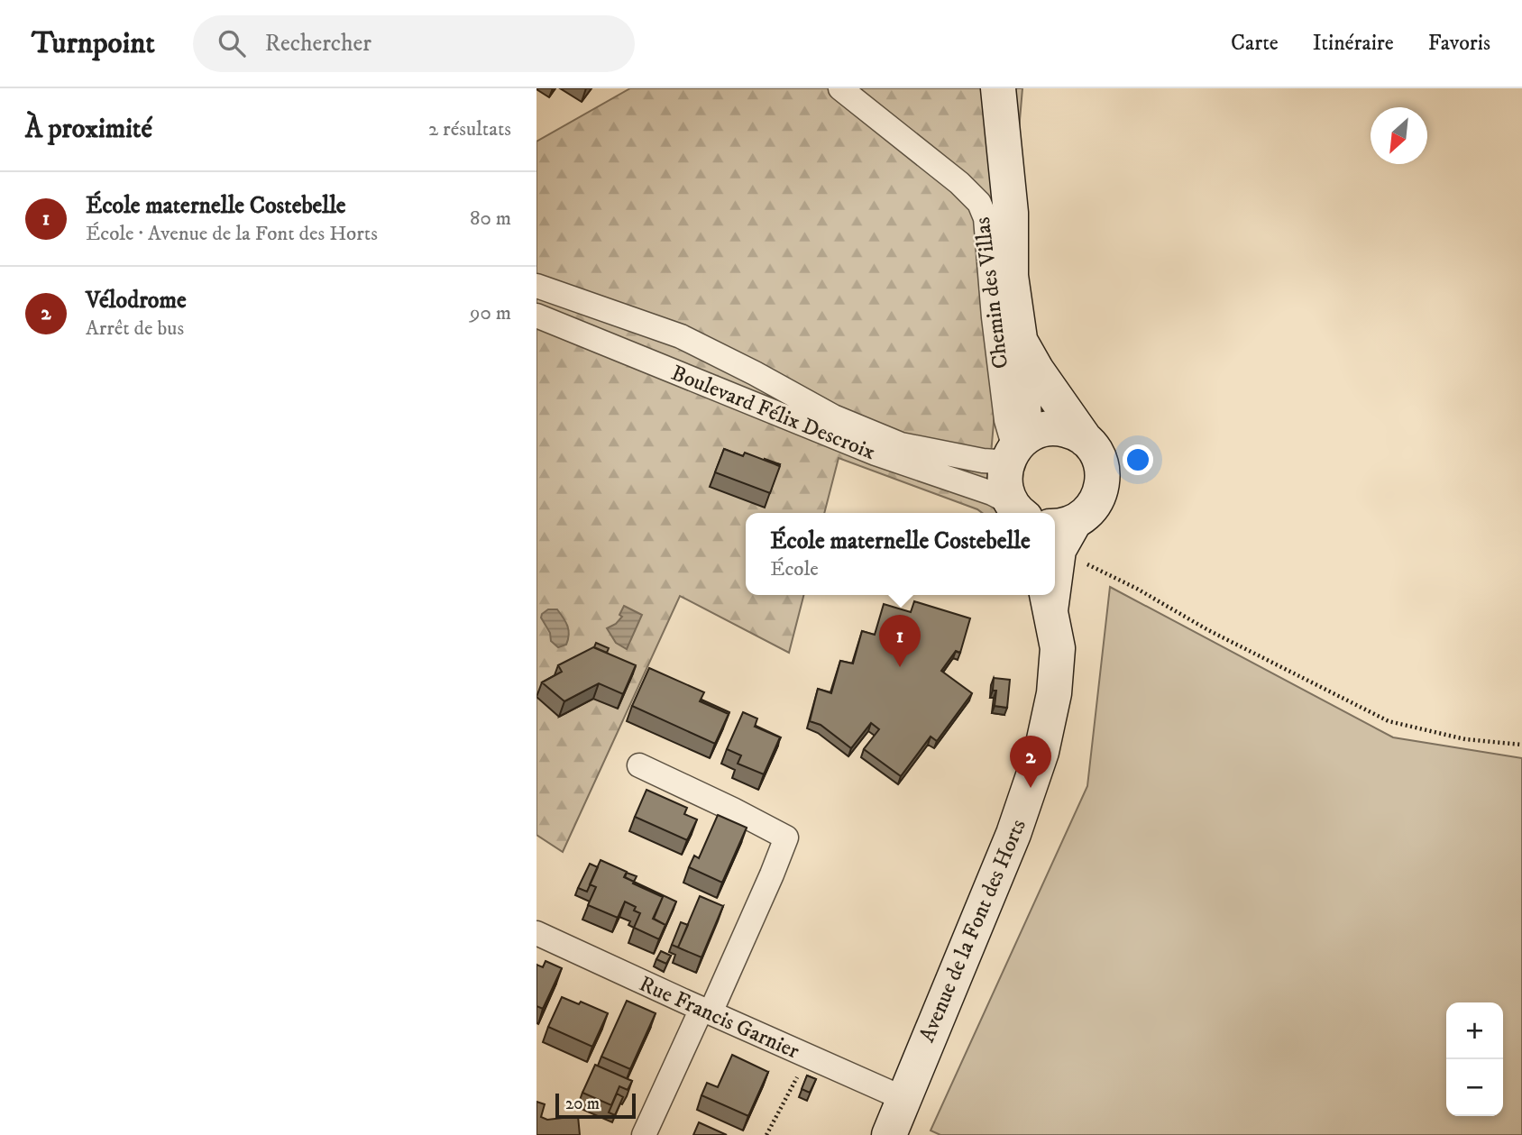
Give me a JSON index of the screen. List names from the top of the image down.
{
  "streets": {
    "main road": ["Avenue de la Font des Horts"],
    "street": ["Chemin des Villas", "Boulevard Félix Descroix", "Rue Francis Garnier"]
  },
  "crossings": [
    ["Chemin des Villas", "Boulevard Félix Descroix"],
    ["Avenue de la Font des Horts", "Rue Francis Garnier"]
  ],
  "scale_bar": "20 m",
  "north": "bottom left",
  "page": {
    "header": "Turnpoint",
    "search": "Rechercher",
    "nav": ["Carte", "Itinéraire", "Favoris"],
    "heading": ["À proximité", "2 résultats"],
    "list": [
      {
        "mark": "1",
        "name": "École maternelle Costebelle",
        "note": "École · Avenue de la Font des Horts",
        "value": "80 m"
      },
      {
        "mark": "2",
        "name": "Vélodrome",
        "note": "Arrêt de bus",
        "value": "90 m"
      }
    ],
    "popup": ["École maternelle Costebelle", "École"],
    "pins": ["1", "2"],
    "map_buttons": ["+", "−"],
    "scale": "20 m"
  }
}
